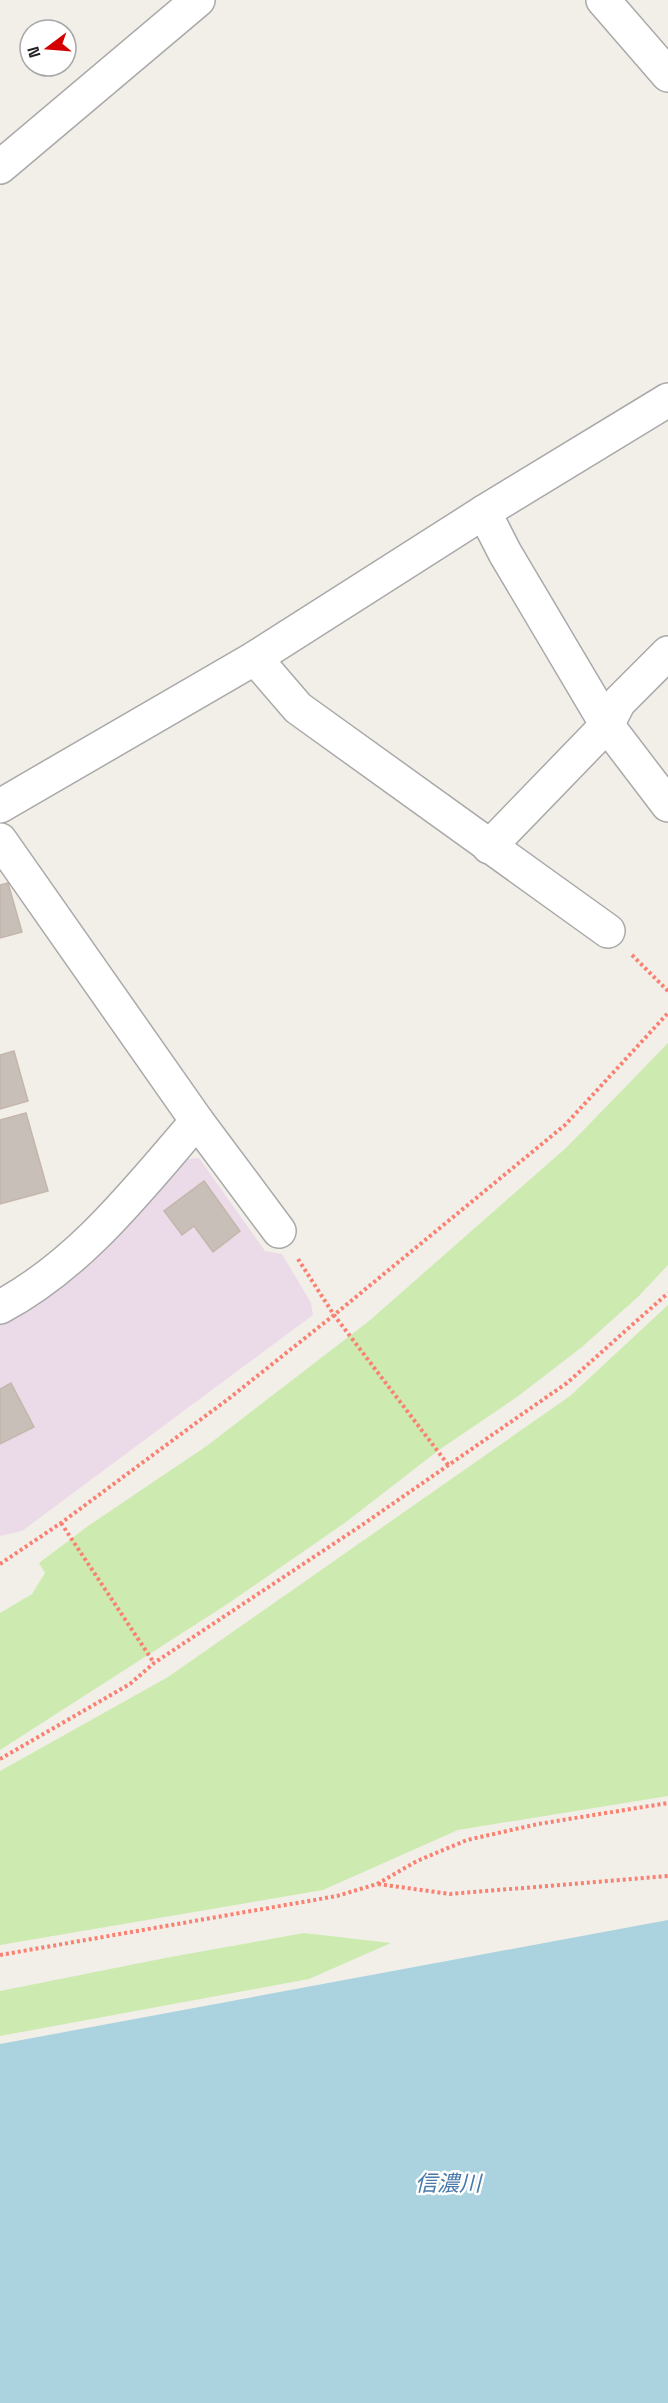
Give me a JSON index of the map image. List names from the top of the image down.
{
  "water": ["信濃川"],
  "north": "left"
}
